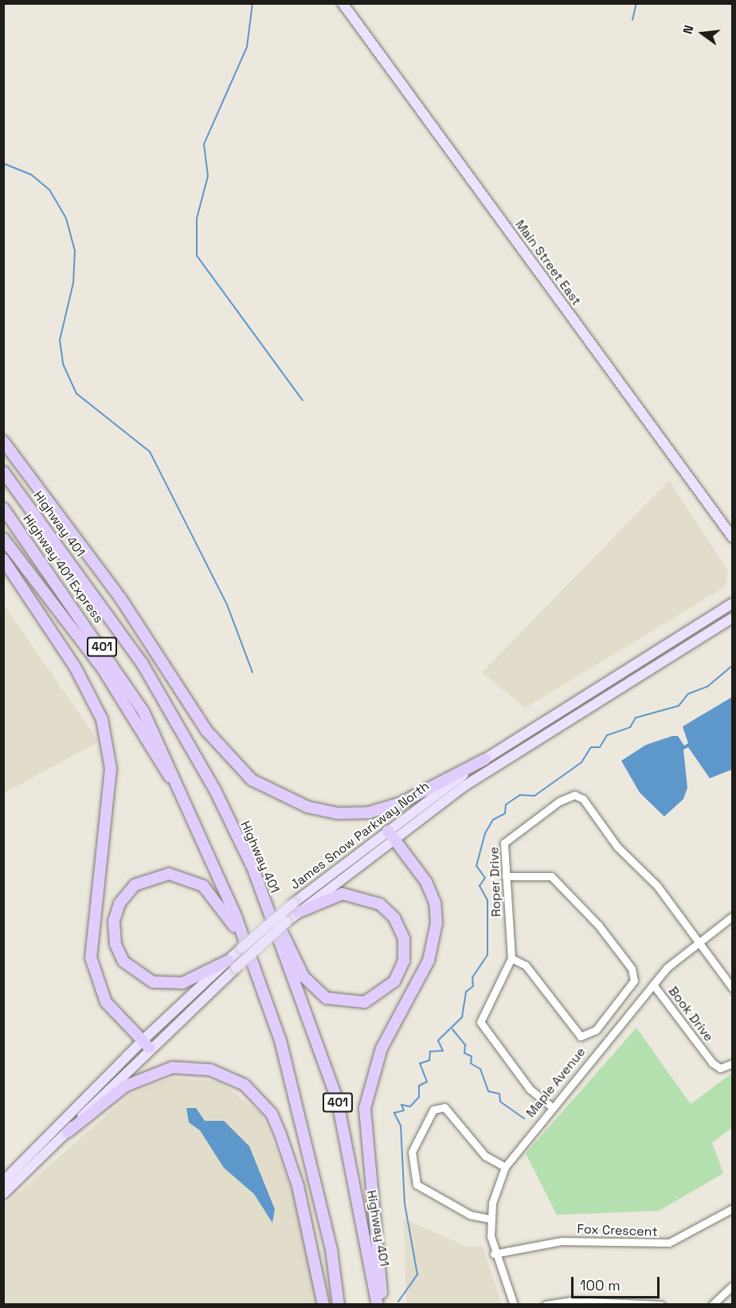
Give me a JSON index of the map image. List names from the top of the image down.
{
  "streets": {
    "highway": ["Highway 401", "Highway 401 Express", "401"],
    "main road": ["Main Street East", "James Snow Parkway North"],
    "street": [
      "Roper Drive",
      "Book Drive",
      "Maple Avenue",
      "Fox Crescent"
    ]
  },
  "crossings": [
    ["Highway 401 Express", "401"],
    ["Roper Drive", "Maple Avenue"],
    ["Book Drive", "Maple Avenue"],
    ["Maple Avenue", "Fox Crescent"]
  ],
  "scale_bar": "100 m",
  "north": "left"
}
